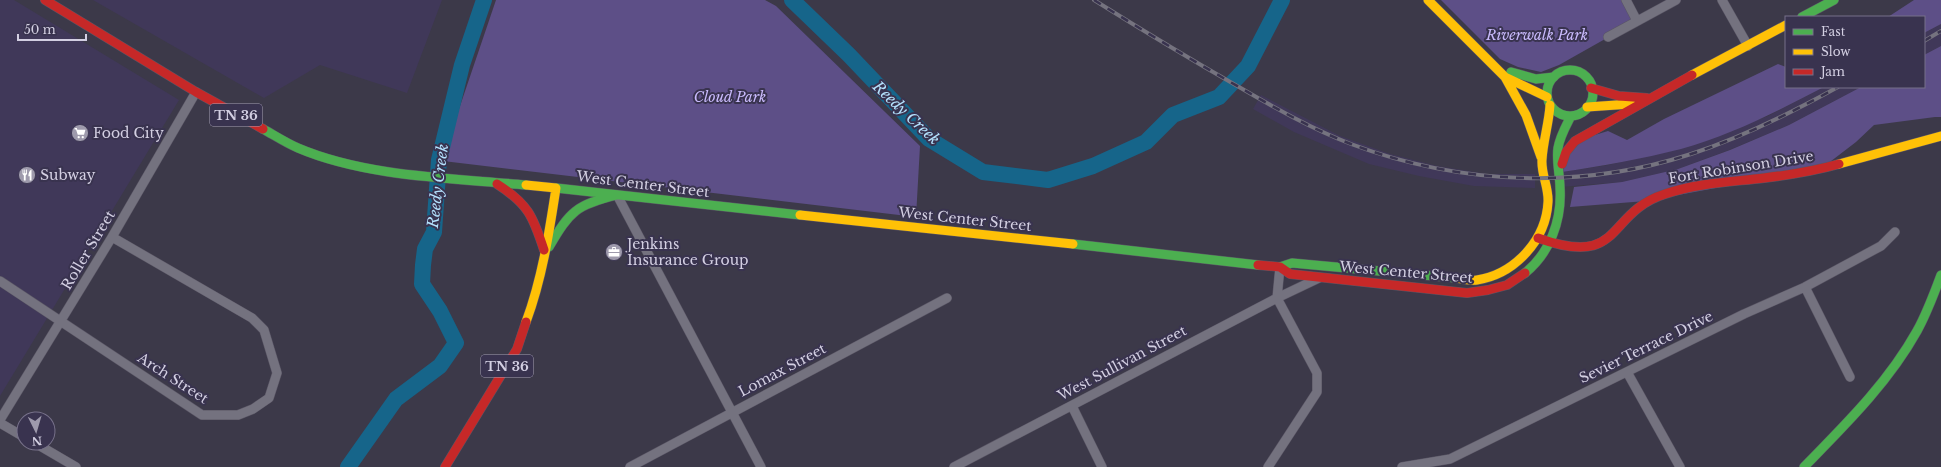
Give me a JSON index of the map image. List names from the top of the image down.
{
  "streets": {
    "main road": ["TN 36", "Fort Robinson Drive", "West Center Street"],
    "street": [
      "Roller Street",
      "Sevier Terrace Drive",
      "West Sullivan Street",
      "Lomax Street",
      "Arch Street"
    ]
  },
  "crossings": [
    ["TN 36", "West Center Street"],
    ["Fort Robinson Drive", "West Center Street"],
    ["West Center Street", "Roller Street"],
    ["West Center Street", "West Sullivan Street"],
    ["Roller Street", "Arch Street"]
  ],
  "water": ["Reedy Creek"],
  "parks": ["Riverwalk Park", "Cloud Park"],
  "places": {
    "supermarket": ["Food City"],
    "restaurant": ["Subway"],
    "office": ["Jenkins Insurance Group"]
  },
  "legend": ["Fast", "Slow", "Jam"],
  "scale_bar": "50 m",
  "north": "bottom"
}
